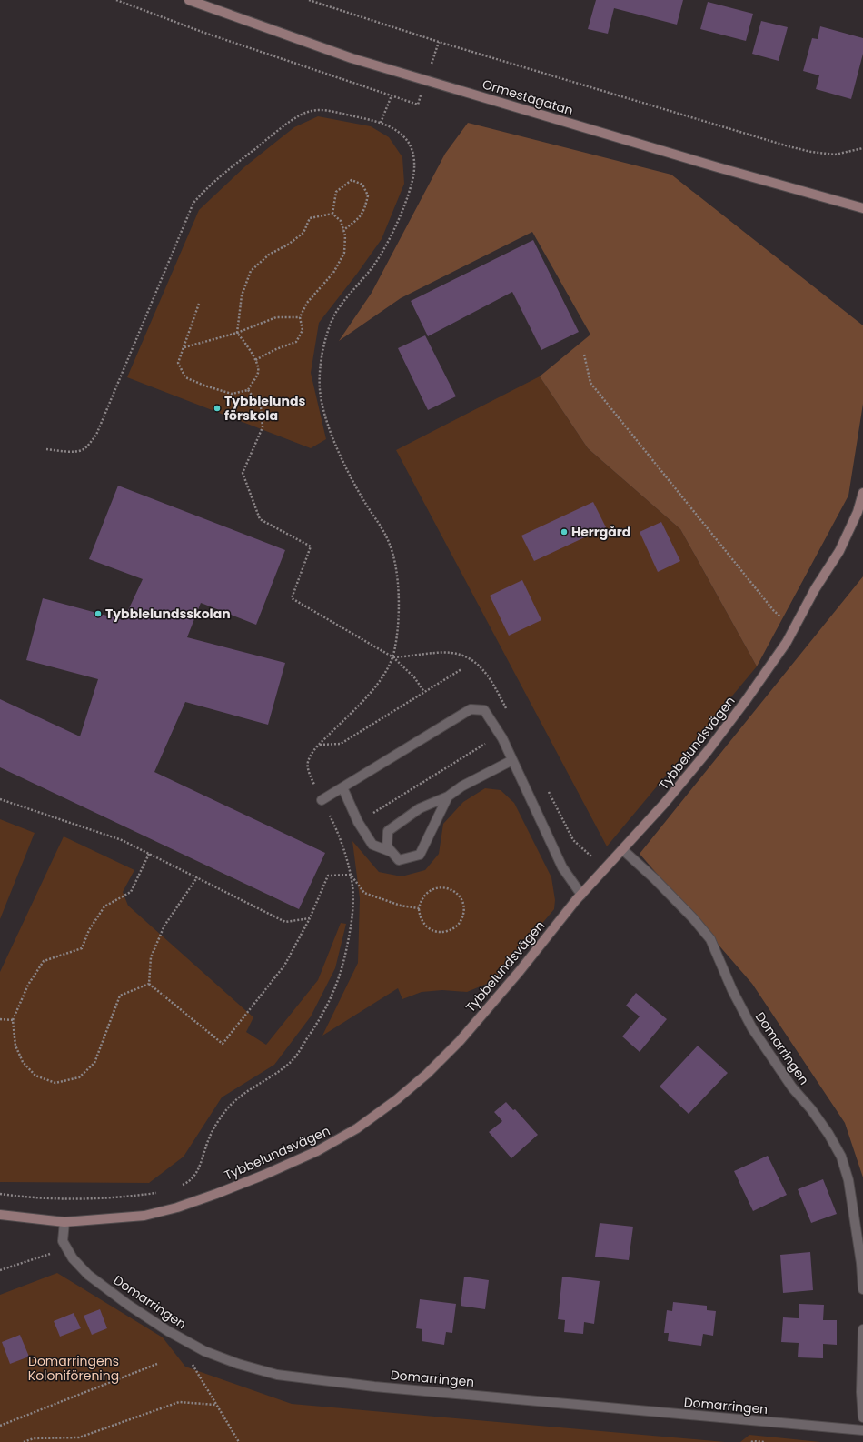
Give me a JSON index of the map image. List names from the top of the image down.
{
  "streets": {
    "street": ["Ormestagatan", "Tybbelundsvägen", "Domarringen"]
  },
  "crossings": [
    ["Tybbelundsvägen", "Domarringen"]
  ],
  "parks": ["Domarringens Koloniförening"],
  "places": ["Tybblelunds förskola", "Herrgård", "Tybblelundsskolan"]
}
